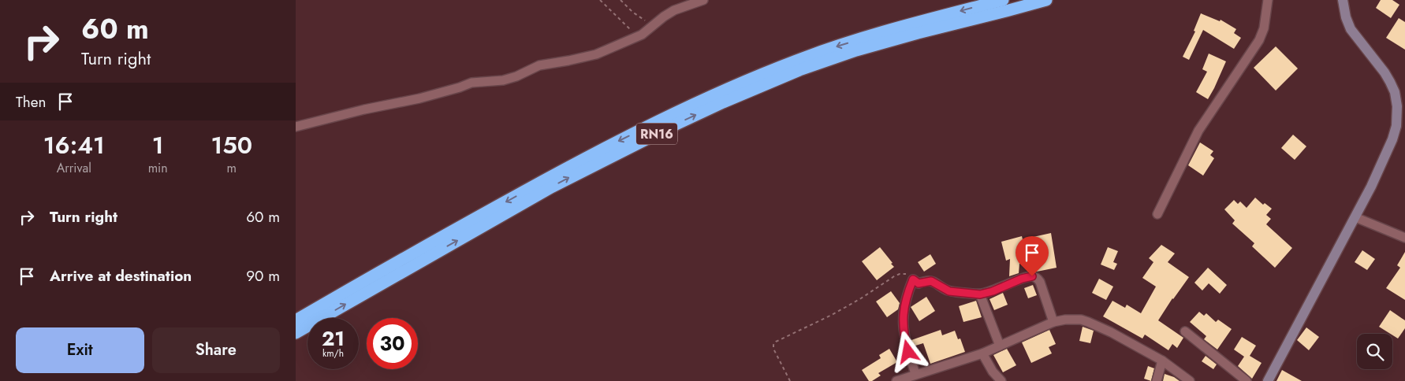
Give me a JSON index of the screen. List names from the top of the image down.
{
  "streets": {
    "highway": ["RN16"]
  },
  "page": {
    "turn": ["60 m", "Turn right"],
    "then": "Then",
    "eta": [
      "16:41",
      "Arrival",
      "1",
      "min",
      "150",
      "m"
    ],
    "list": [
      {
        "name": "Turn right",
        "value": "60 m"
      },
      {
        "name": "Arrive at destination",
        "value": "90 m"
      }
    ],
    "speed": "21 km/h",
    "limit": "30",
    "buttons": ["Exit", "Share"]
  }
}
